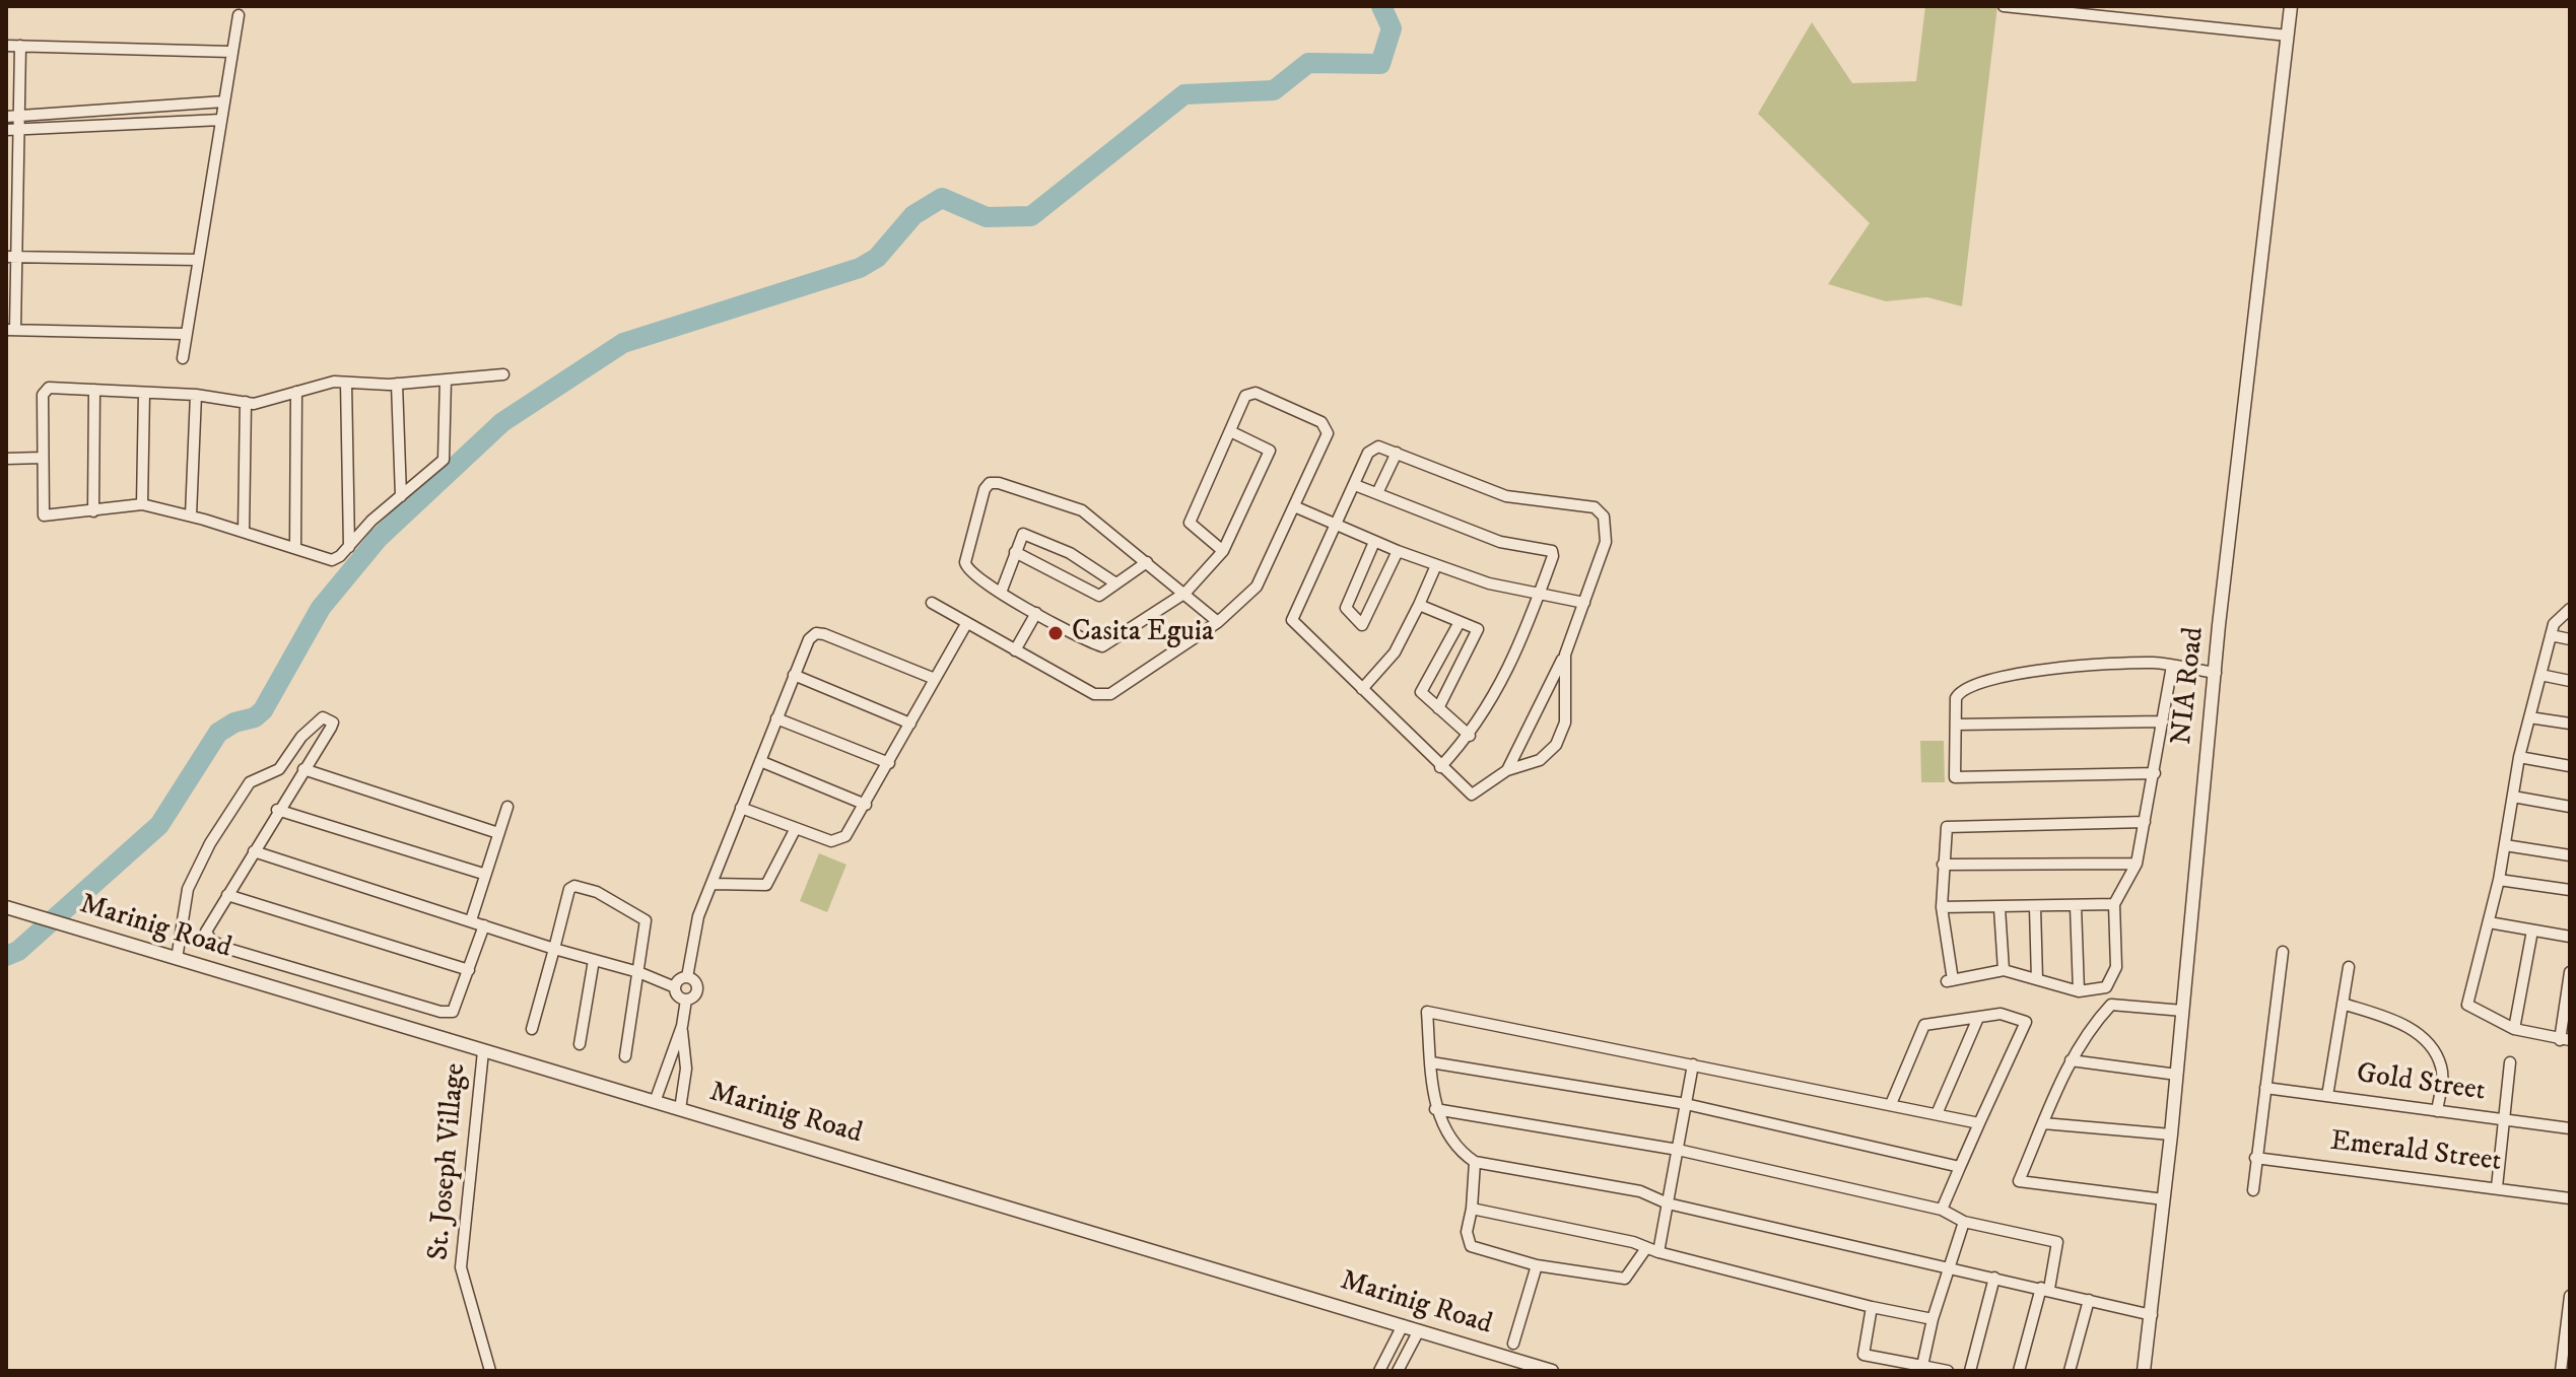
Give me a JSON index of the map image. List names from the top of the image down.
{
  "streets": {
    "street": [
      "NIA Road",
      "Marinig Road",
      "Gold Street",
      "Emerald Street",
      "St. Joseph Village"
    ]
  },
  "crossings": [
    ["Marinig Road", "St. Joseph Village"]
  ],
  "places": ["Casita Eguia"]
}
